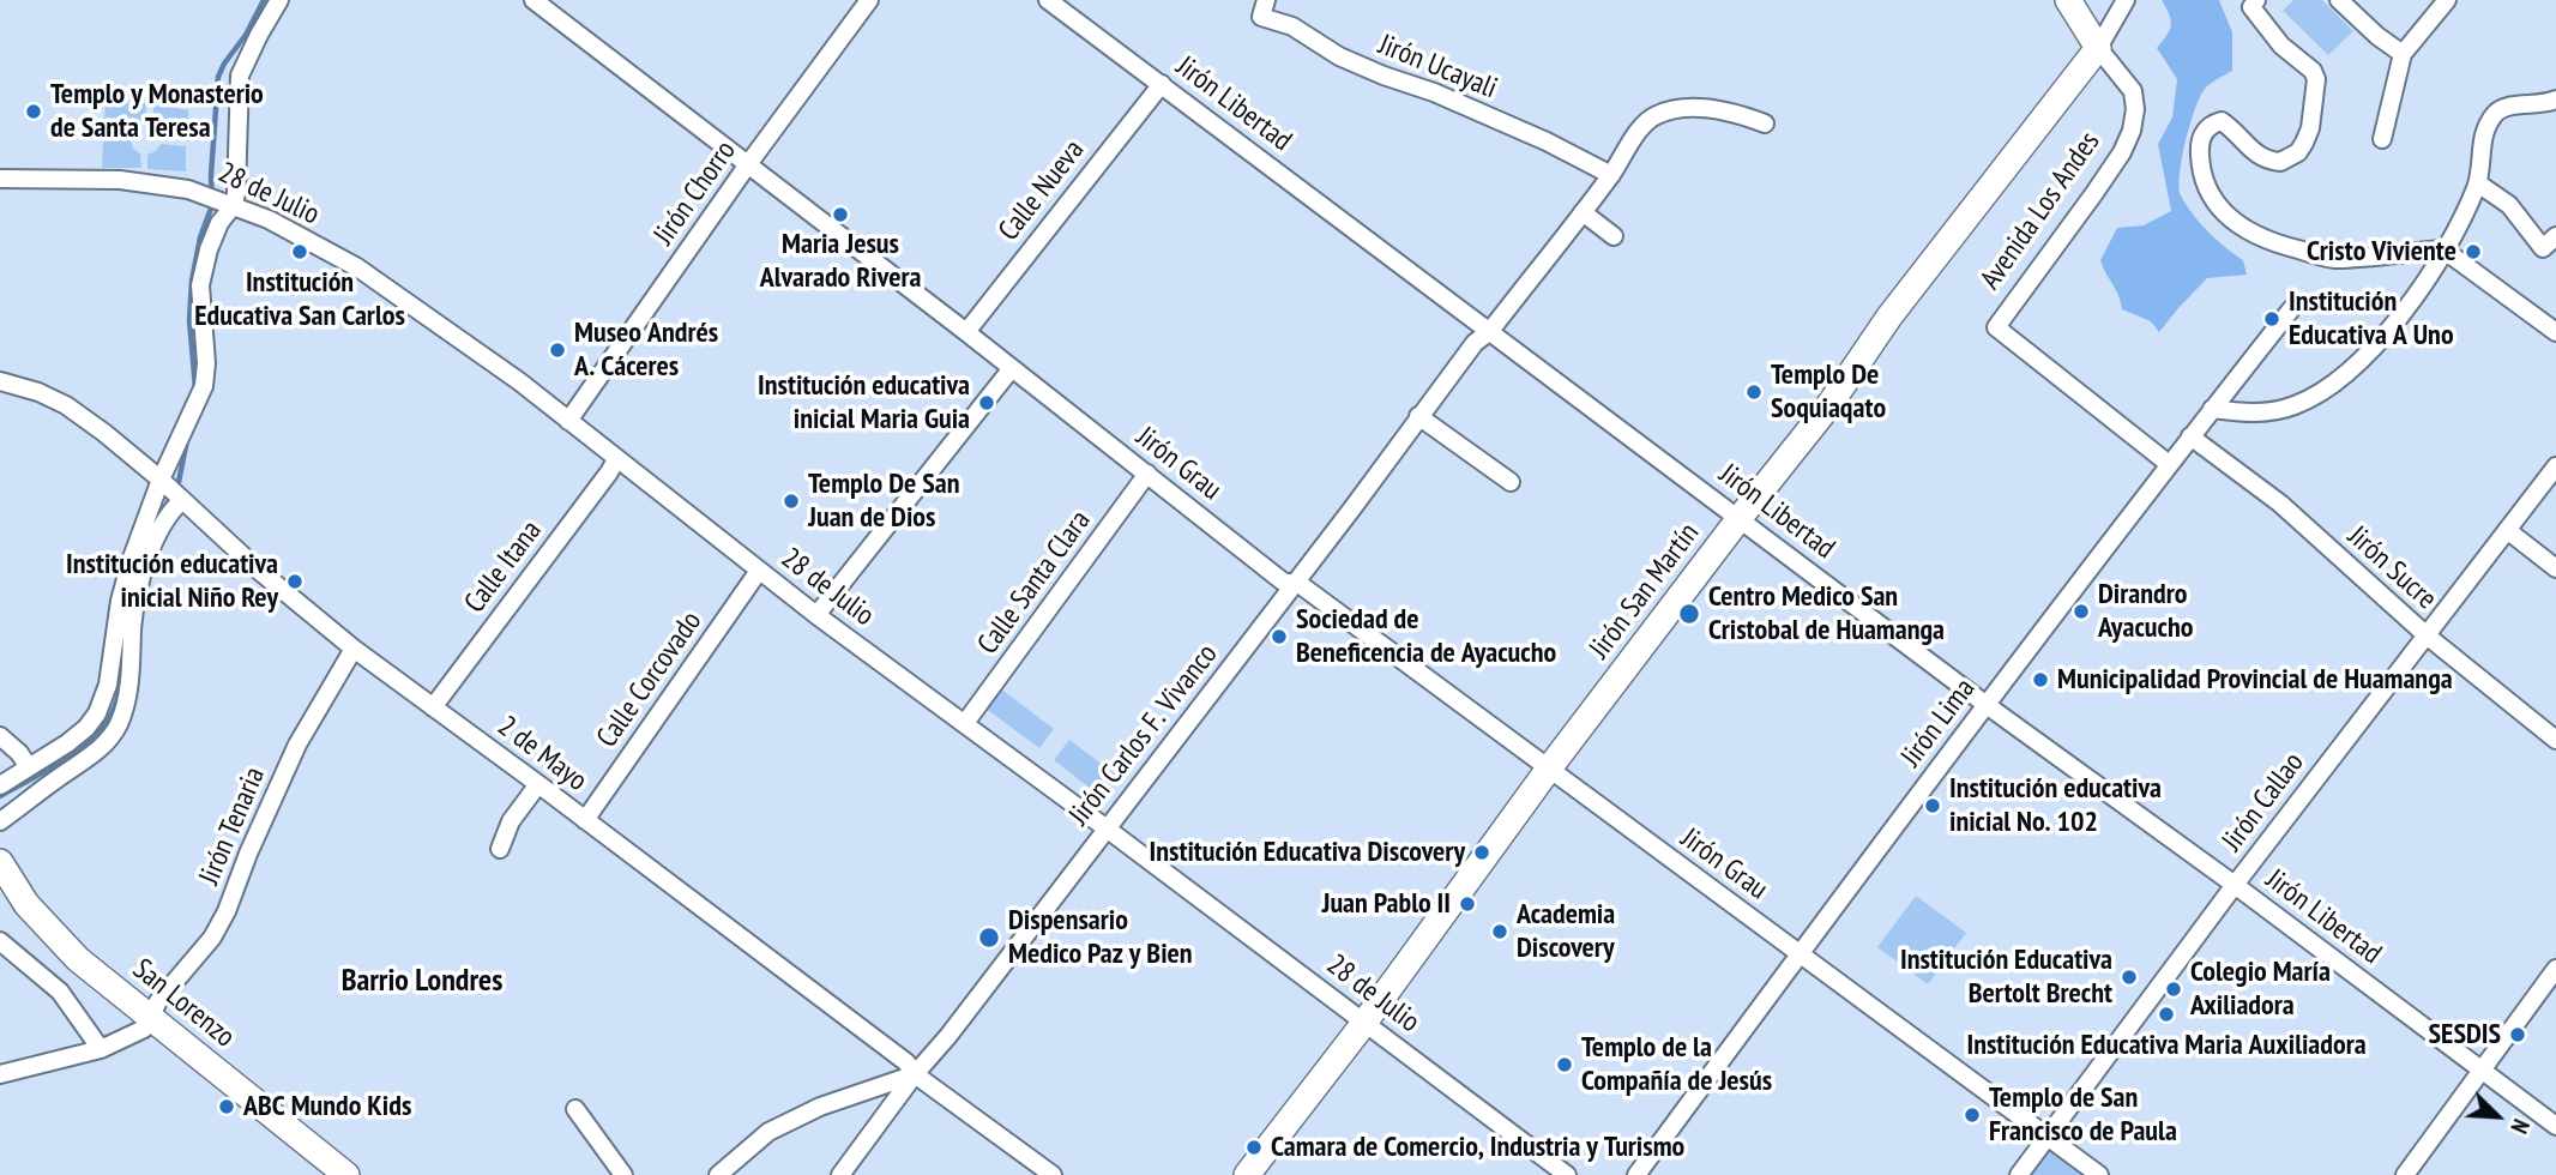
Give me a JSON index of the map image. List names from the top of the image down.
{
  "streets": {
    "street": [
      "Jirón Ucayali",
      "Jirón Libertad",
      "Calle Nueva",
      "Jirón Chorro",
      "28 de Julio",
      "Avenida Los Andes",
      "Jirón Grau",
      "Calle Itana",
      "Jirón Sucre",
      "Calle Santa Clara",
      "Jirón San Martín",
      "Calle Corcovado",
      "Jirón Lima",
      "Jirón Carlos F. Vivanco",
      "2 de Mayo",
      "Jirón Callao",
      "Jirón Tenaria",
      "San Lorenzo"
    ]
  },
  "crossings": [
    ["Jirón Libertad", "Calle Nueva"],
    ["Jirón Libertad", "Jirón San Martín"],
    ["Jirón Libertad", "Jirón Lima"],
    ["Jirón Libertad", "Jirón Carlos F. Vivanco"],
    ["Jirón Libertad", "Jirón Callao"],
    ["Calle Nueva", "Jirón Grau"],
    ["Jirón Chorro", "28 de Julio"],
    ["Jirón Chorro", "Jirón Grau"],
    ["28 de Julio", "Calle Itana"],
    ["28 de Julio", "Calle Santa Clara"],
    ["28 de Julio", "Jirón San Martín"],
    ["28 de Julio", "Calle Corcovado"],
    ["28 de Julio", "Jirón Carlos F. Vivanco"],
    ["Avenida Los Andes", "Jirón San Martín"],
    ["Avenida Los Andes", "Jirón Lima"],
    ["Jirón Grau", "Calle Santa Clara"],
    ["Jirón Grau", "Jirón San Martín"],
    ["Jirón Grau", "Jirón Lima"],
    ["Jirón Grau", "Jirón Carlos F. Vivanco"],
    ["Jirón Grau", "Jirón Callao"],
    ["Calle Itana", "2 de Mayo"],
    ["Jirón Sucre", "Jirón Lima"],
    ["Jirón Sucre", "Jirón Callao"],
    ["Calle Corcovado", "2 de Mayo"],
    ["Jirón Carlos F. Vivanco", "2 de Mayo"],
    ["2 de Mayo", "Jirón Tenaria"],
    ["Jirón Tenaria", "San Lorenzo"]
  ],
  "districts": ["Barrio Londres"],
  "places": [
    "Templo y Monasterio de Santa Teresa",
    "Maria Jesus Alvarado Rivera",
    "Institución Educativa San Carlos",
    "Cristo Viviente",
    "Institución Educativa A Uno",
    "Museo Andrés A. Cáceres",
    "Templo De Soquiaqato",
    "Institución educativa inicial Maria Guia",
    "Templo De San Juan de Dios",
    "Institución educativa inicial Niño Rey",
    "Dirandro Ayacucho",
    "Centro Medico San Cristobal de Huamanga",
    "Sociedad de Beneficencia de Ayacucho",
    "Municipalidad Provincial de Huamanga",
    "Institución educativa inicial No. 102",
    "Institución Educativa Discovery",
    "Juan Pablo II",
    "Academia Discovery",
    "Dispensario Medico Paz y Bien",
    "Institución Educativa Bertolt Brecht",
    "Colegio María Axiliadora",
    "Institución Educativa Maria Auxiliadora",
    "SESDIS",
    "Templo de la Compañía de Jesús",
    "ABC Mundo Kids",
    "Templo de San Francisco de Paula",
    "Camara de Comercio, Industria y Turismo"
  ],
  "north": "bottom right"
}
